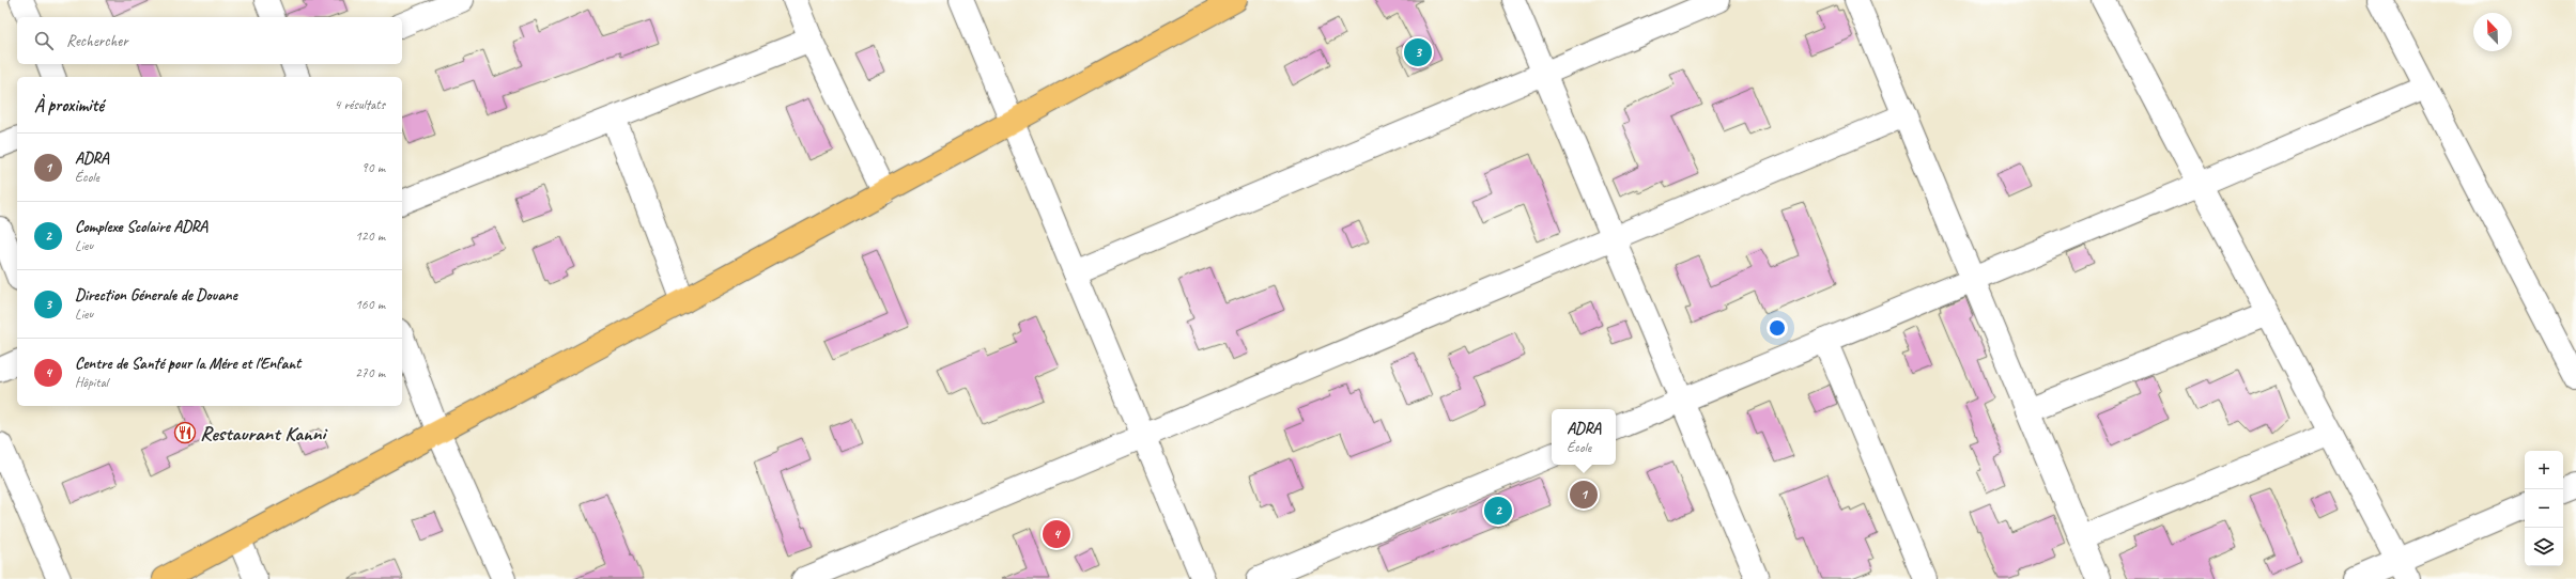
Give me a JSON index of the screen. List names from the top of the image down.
{
  "places": {
    "restaurant": ["Restaurant Kanni"]
  },
  "north": "top left",
  "page": {
    "search": "Rechercher",
    "pins": [
      "3",
      "1",
      "2",
      "4"
    ],
    "heading": ["À proximité", "4 résultats"],
    "list": [
      {
        "mark": "1",
        "name": "ADRA",
        "note": "École",
        "value": "90 m"
      },
      {
        "mark": "2",
        "name": "Complexe Scolaire ADRA",
        "note": "Lieu",
        "value": "120 m"
      },
      {
        "mark": "3",
        "name": "Direction Génerale de Douane",
        "note": "Lieu",
        "value": "160 m"
      },
      {
        "mark": "4",
        "name": "Centre de Santé pour la Mére et l'Enfant",
        "note": "Hôpital",
        "value": "270 m"
      }
    ],
    "popup": ["ADRA", "École"],
    "map_buttons": ["+", "−"]
  }
}
